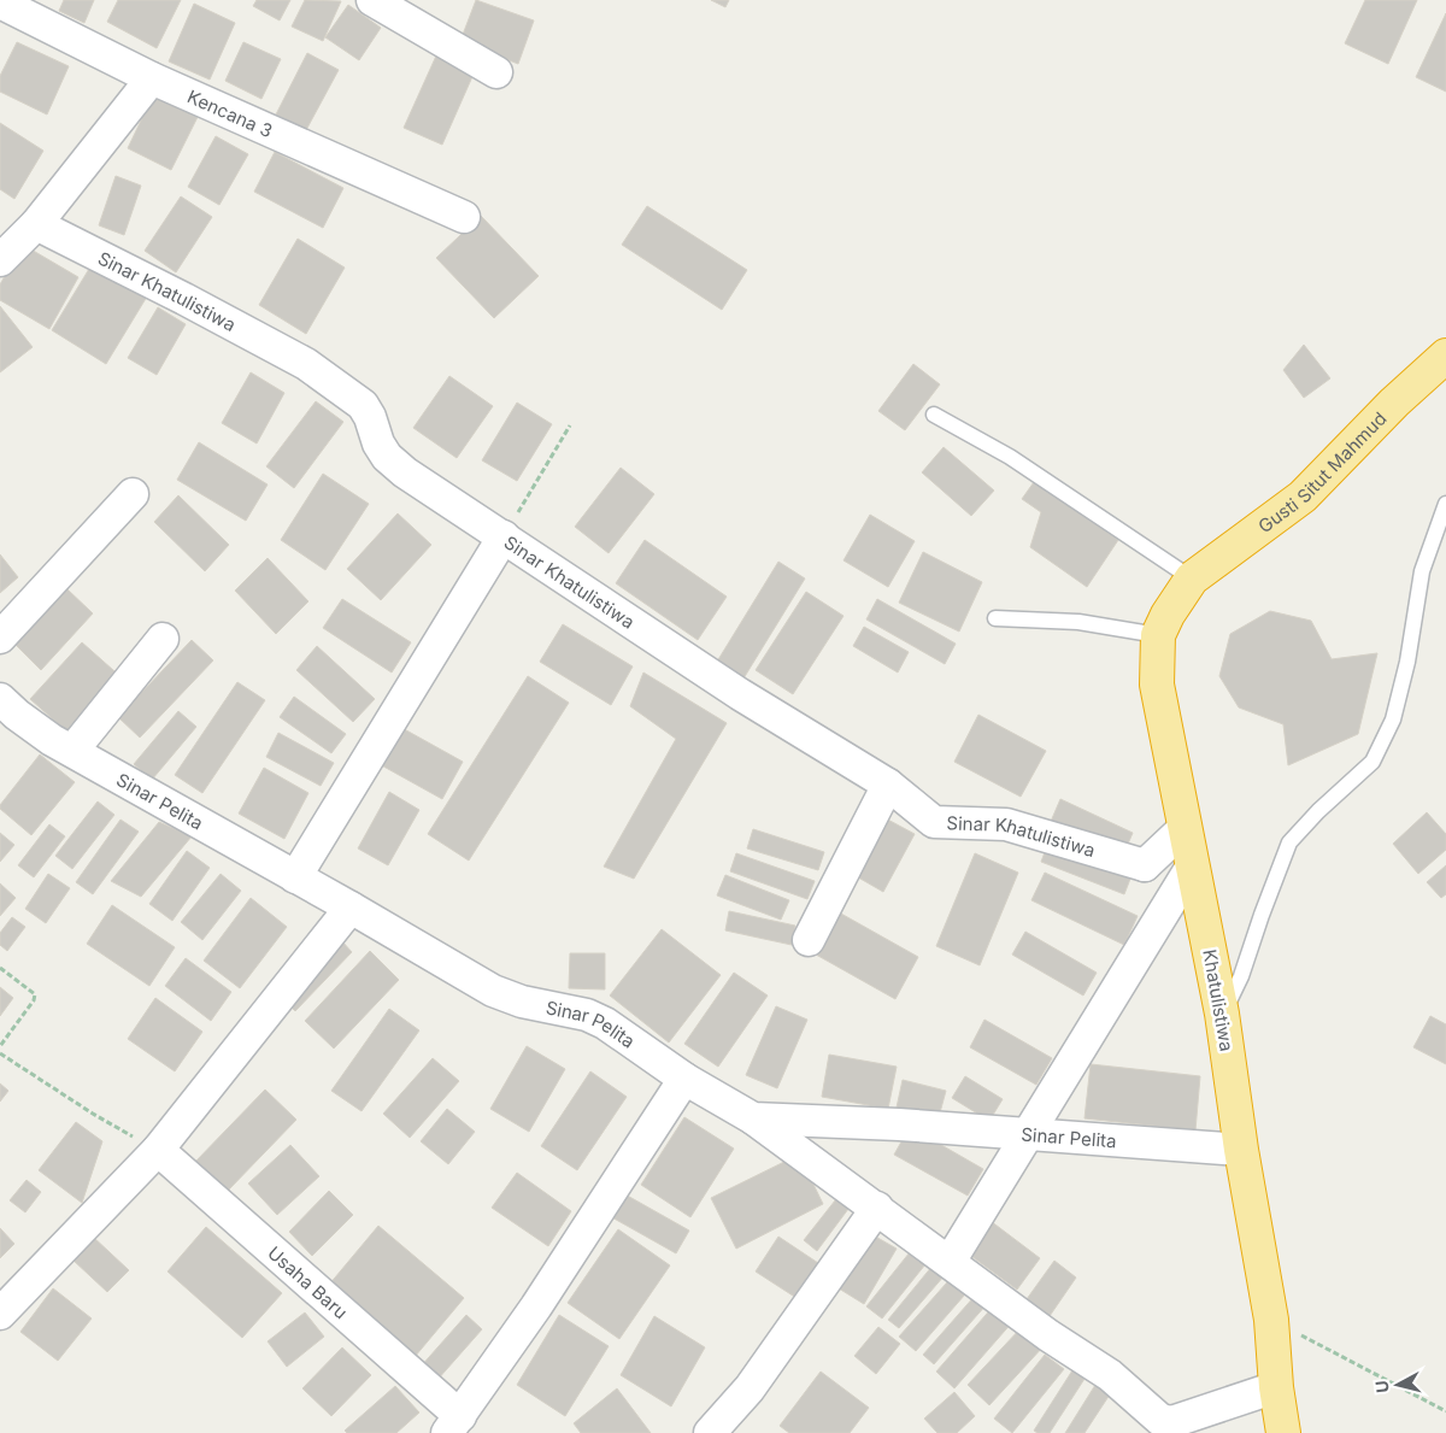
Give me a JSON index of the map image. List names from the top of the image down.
{
  "streets": {
    "highway": ["Gusti Situt Mahmud", "Khatulistiwa"],
    "street": [
      "Kencana 3",
      "Sinar Khatulistiwa",
      "Sinar Pelita",
      "Usaha Baru"
    ]
  },
  "crossings": [
    ["Gusti Situt Mahmud", "Khatulistiwa"],
    ["Sinar Pelita", "Khatulistiwa"]
  ],
  "north": "left"
}
